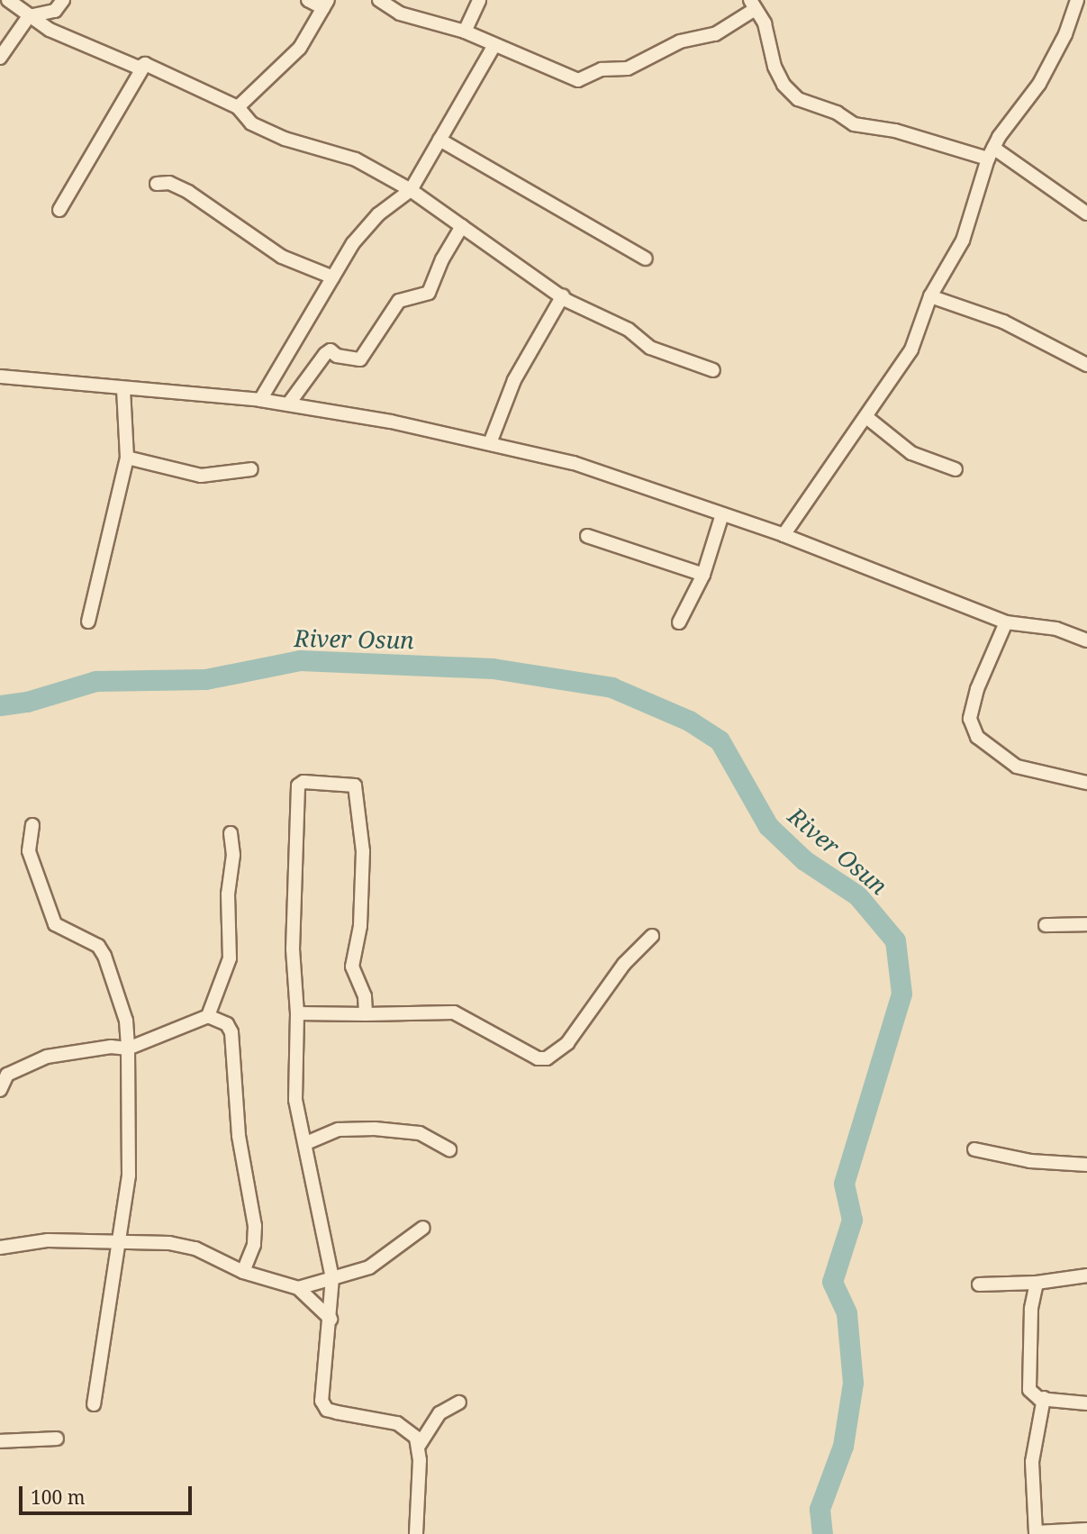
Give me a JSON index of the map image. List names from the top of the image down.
{
  "water": ["River Osun"],
  "scale_bar": "100 m"
}
